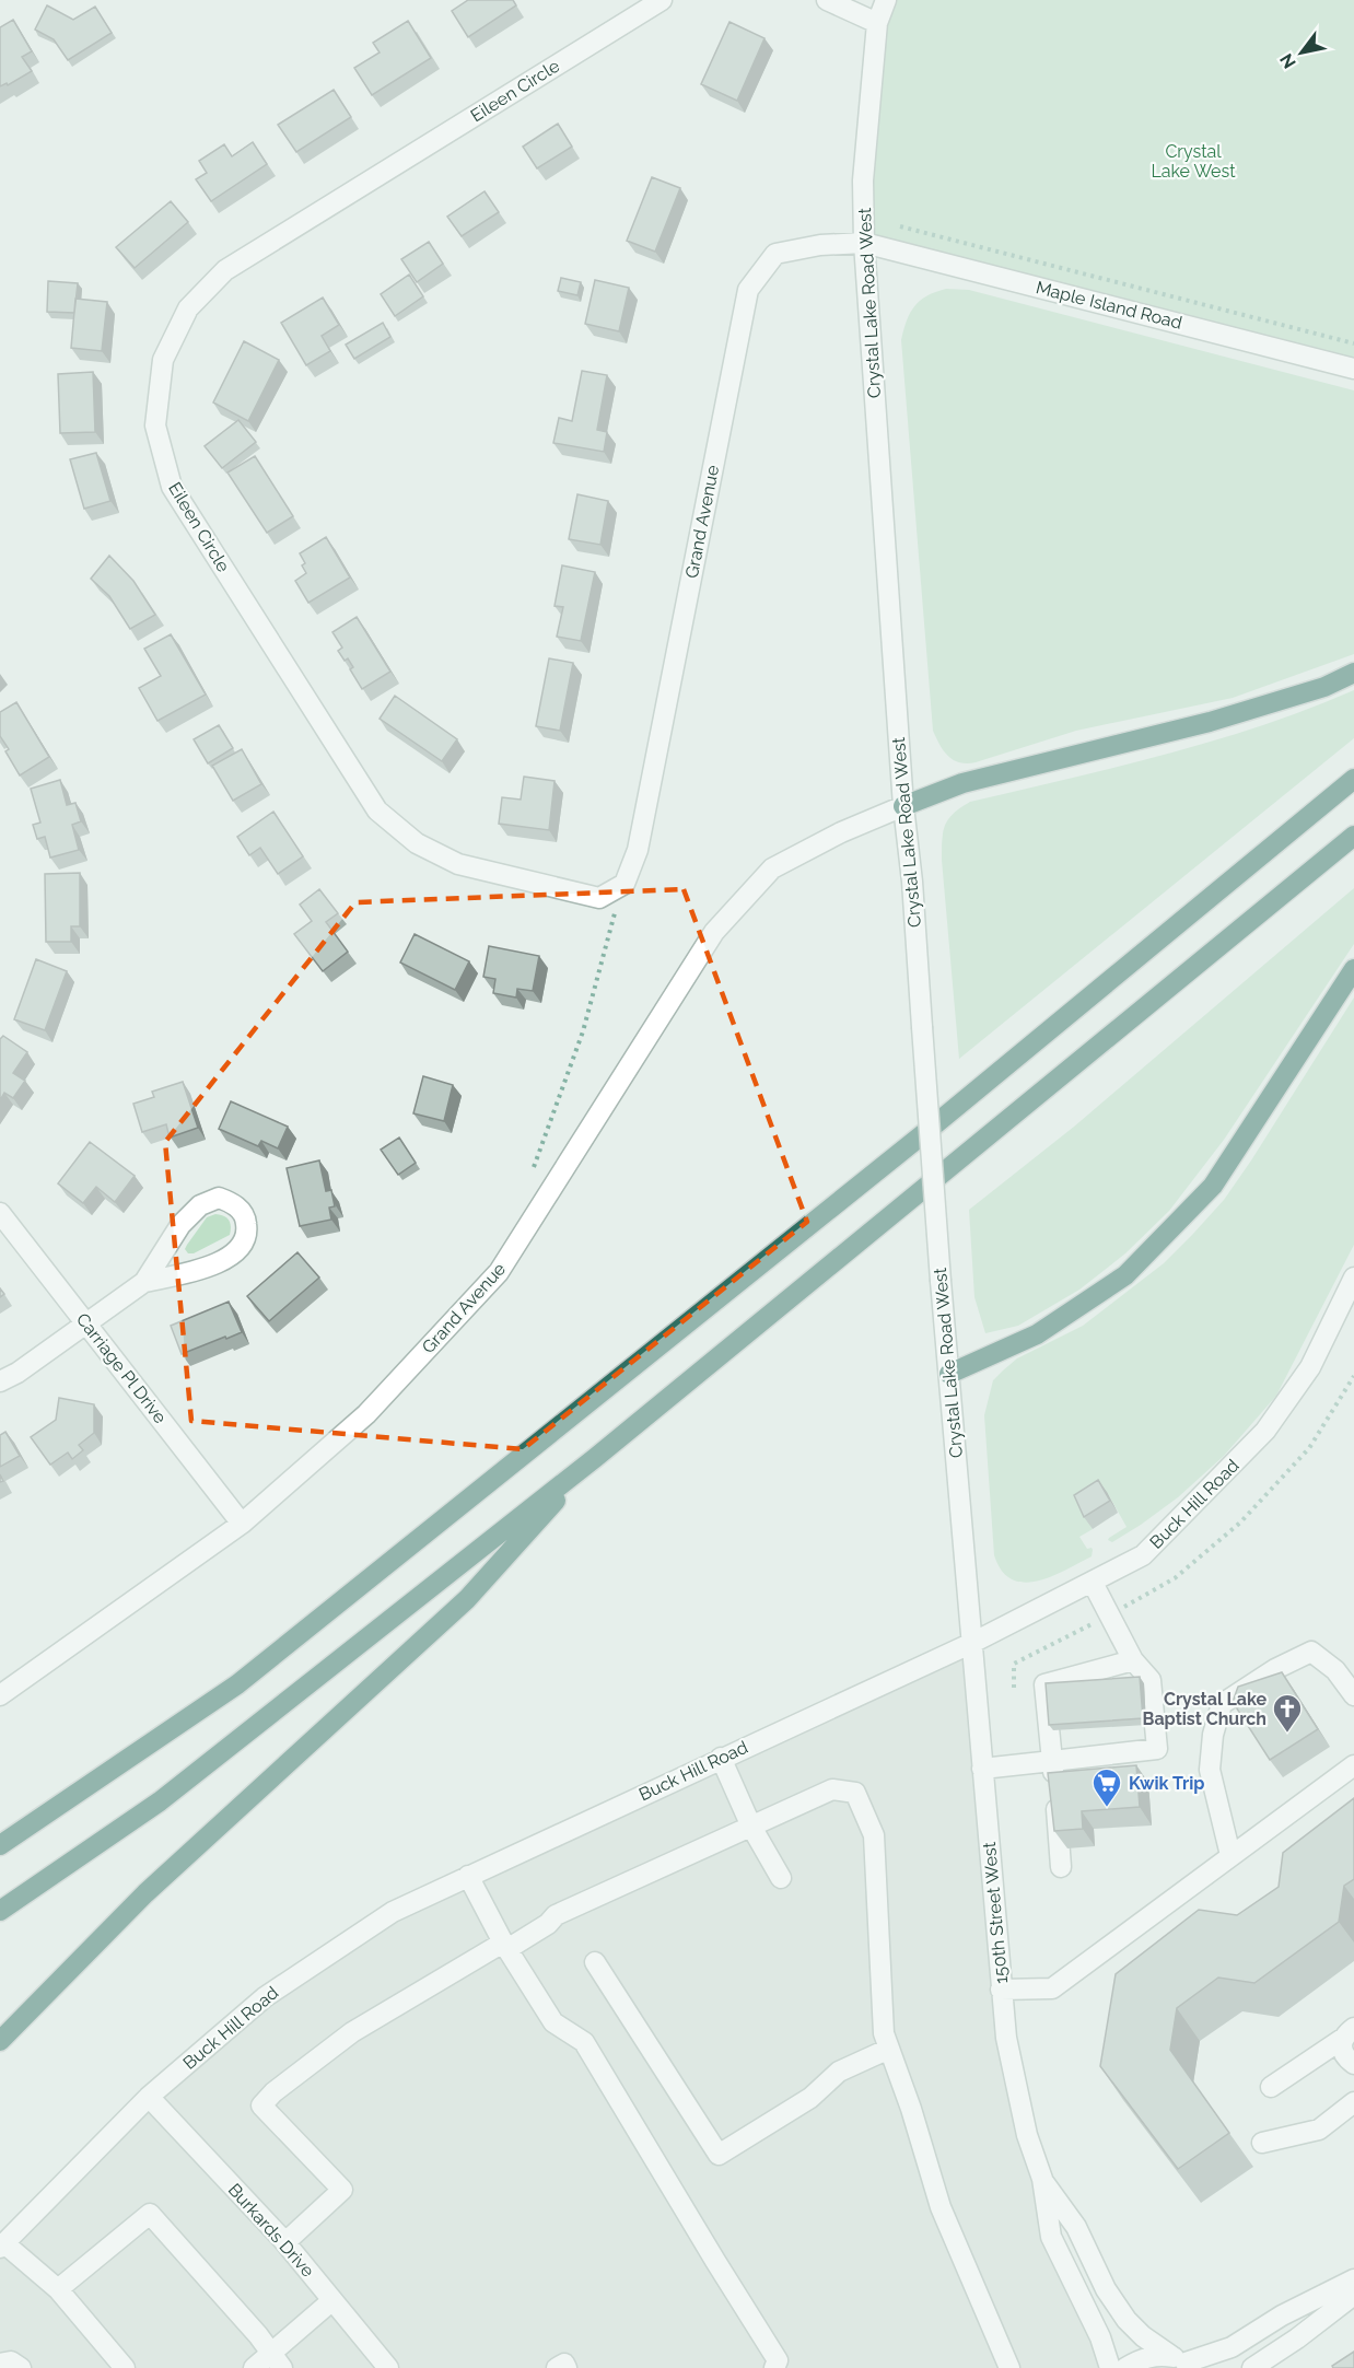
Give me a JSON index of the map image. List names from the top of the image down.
{
  "streets": {
    "street": [
      "Eileen Circle",
      "Crystal Lake Road West",
      "Maple Island Road",
      "Grand Avenue",
      "Carriage Pl Drive",
      "Buck Hill Road",
      "150th Street West",
      "Burkards Drive"
    ]
  },
  "crossings": [
    ["Eileen Circle", "Grand Avenue"],
    ["Crystal Lake Road West", "Maple Island Road"],
    ["Crystal Lake Road West", "Grand Avenue"],
    ["Crystal Lake Road West", "Buck Hill Road"],
    ["Crystal Lake Road West", "150th Street West"],
    ["Maple Island Road", "Grand Avenue"],
    ["Grand Avenue", "Carriage Pl Drive"],
    ["Buck Hill Road", "150th Street West"],
    ["Buck Hill Road", "Burkards Drive"]
  ],
  "parks": ["Crystal Lake West"],
  "places": {
    "church": ["Crystal Lake Baptist Church"],
    "supermarket": ["Kwik Trip"]
  },
  "north": "bottom left"
}
